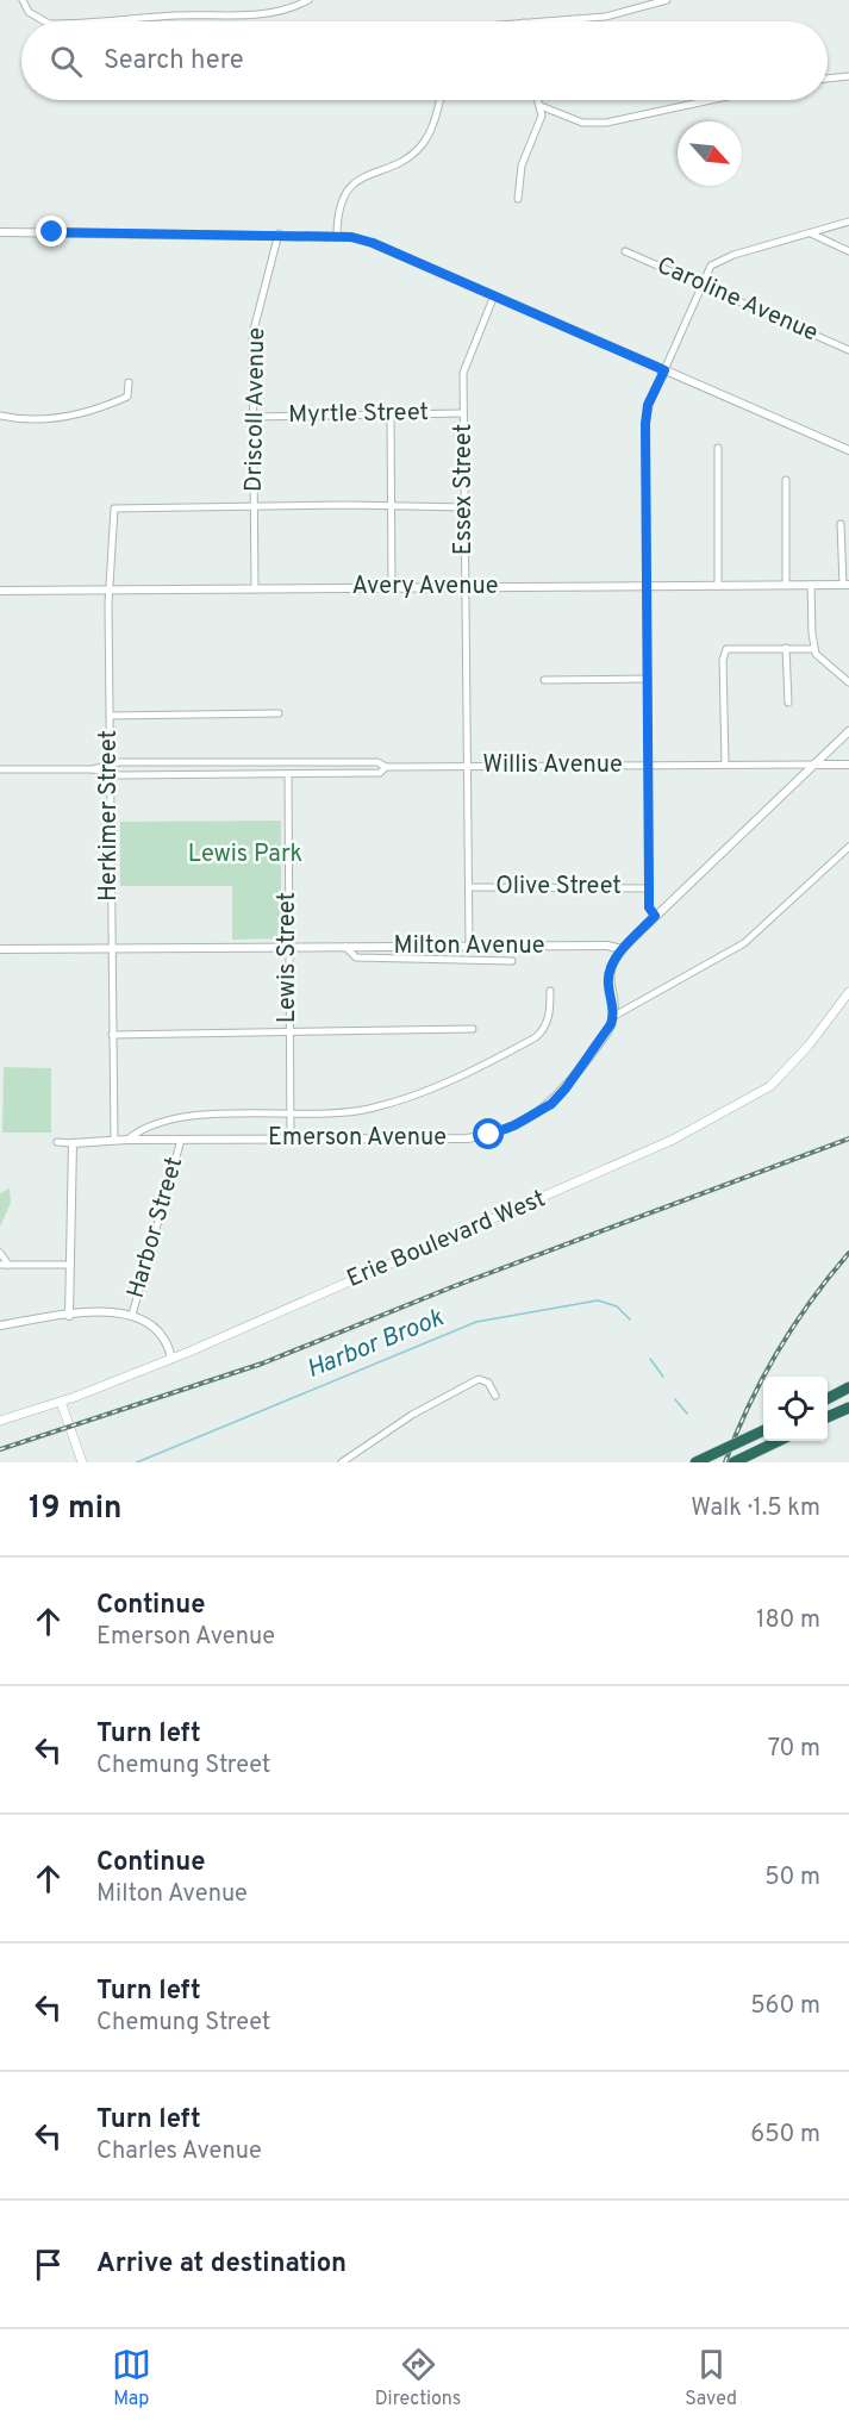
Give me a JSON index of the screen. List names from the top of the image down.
{
  "streets": {
    "main road": ["Erie Boulevard West"],
    "street": [
      "Caroline Avenue",
      "Driscoll Avenue",
      "Myrtle Street",
      "Essex Street",
      "Avery Avenue",
      "Willis Avenue",
      "Herkimer Street",
      "Olive Street",
      "Milton Avenue",
      "Lewis Street",
      "Emerson Avenue",
      "Harbor Street"
    ]
  },
  "crossings": [
    ["Driscoll Avenue", "Myrtle Street"],
    ["Driscoll Avenue", "Avery Avenue"],
    ["Driscoll Avenue", "Herkimer Street"],
    ["Myrtle Street", "Essex Street"],
    ["Essex Street", "Avery Avenue"],
    ["Essex Street", "Willis Avenue"],
    ["Essex Street", "Olive Street"],
    ["Essex Street", "Milton Avenue"],
    ["Avery Avenue", "Herkimer Street"],
    ["Willis Avenue", "Herkimer Street"],
    ["Willis Avenue", "Lewis Street"],
    ["Herkimer Street", "Milton Avenue"],
    ["Herkimer Street", "Emerson Avenue"],
    ["Milton Avenue", "Lewis Street"],
    ["Lewis Street", "Emerson Avenue"],
    ["Emerson Avenue", "Harbor Street"]
  ],
  "water": ["Harbor Brook"],
  "parks": ["Lewis Park"],
  "north": "bottom right",
  "page": {
    "search": "Search here",
    "heading": ["19 min", "Walk · 1.5 km"],
    "list": [
      ["Continue", "Emerson Avenue", "180 m"],
      ["Turn left", "Chemung Street", "70 m"],
      ["Continue", "Milton Avenue", "50 m"],
      ["Turn left", "Chemung Street", "560 m"],
      ["Turn left", "Charles Avenue", "650 m"],
      "Arrive at destination"
    ],
    "nav": ["Map", "Directions", "Saved"]
  }
}
